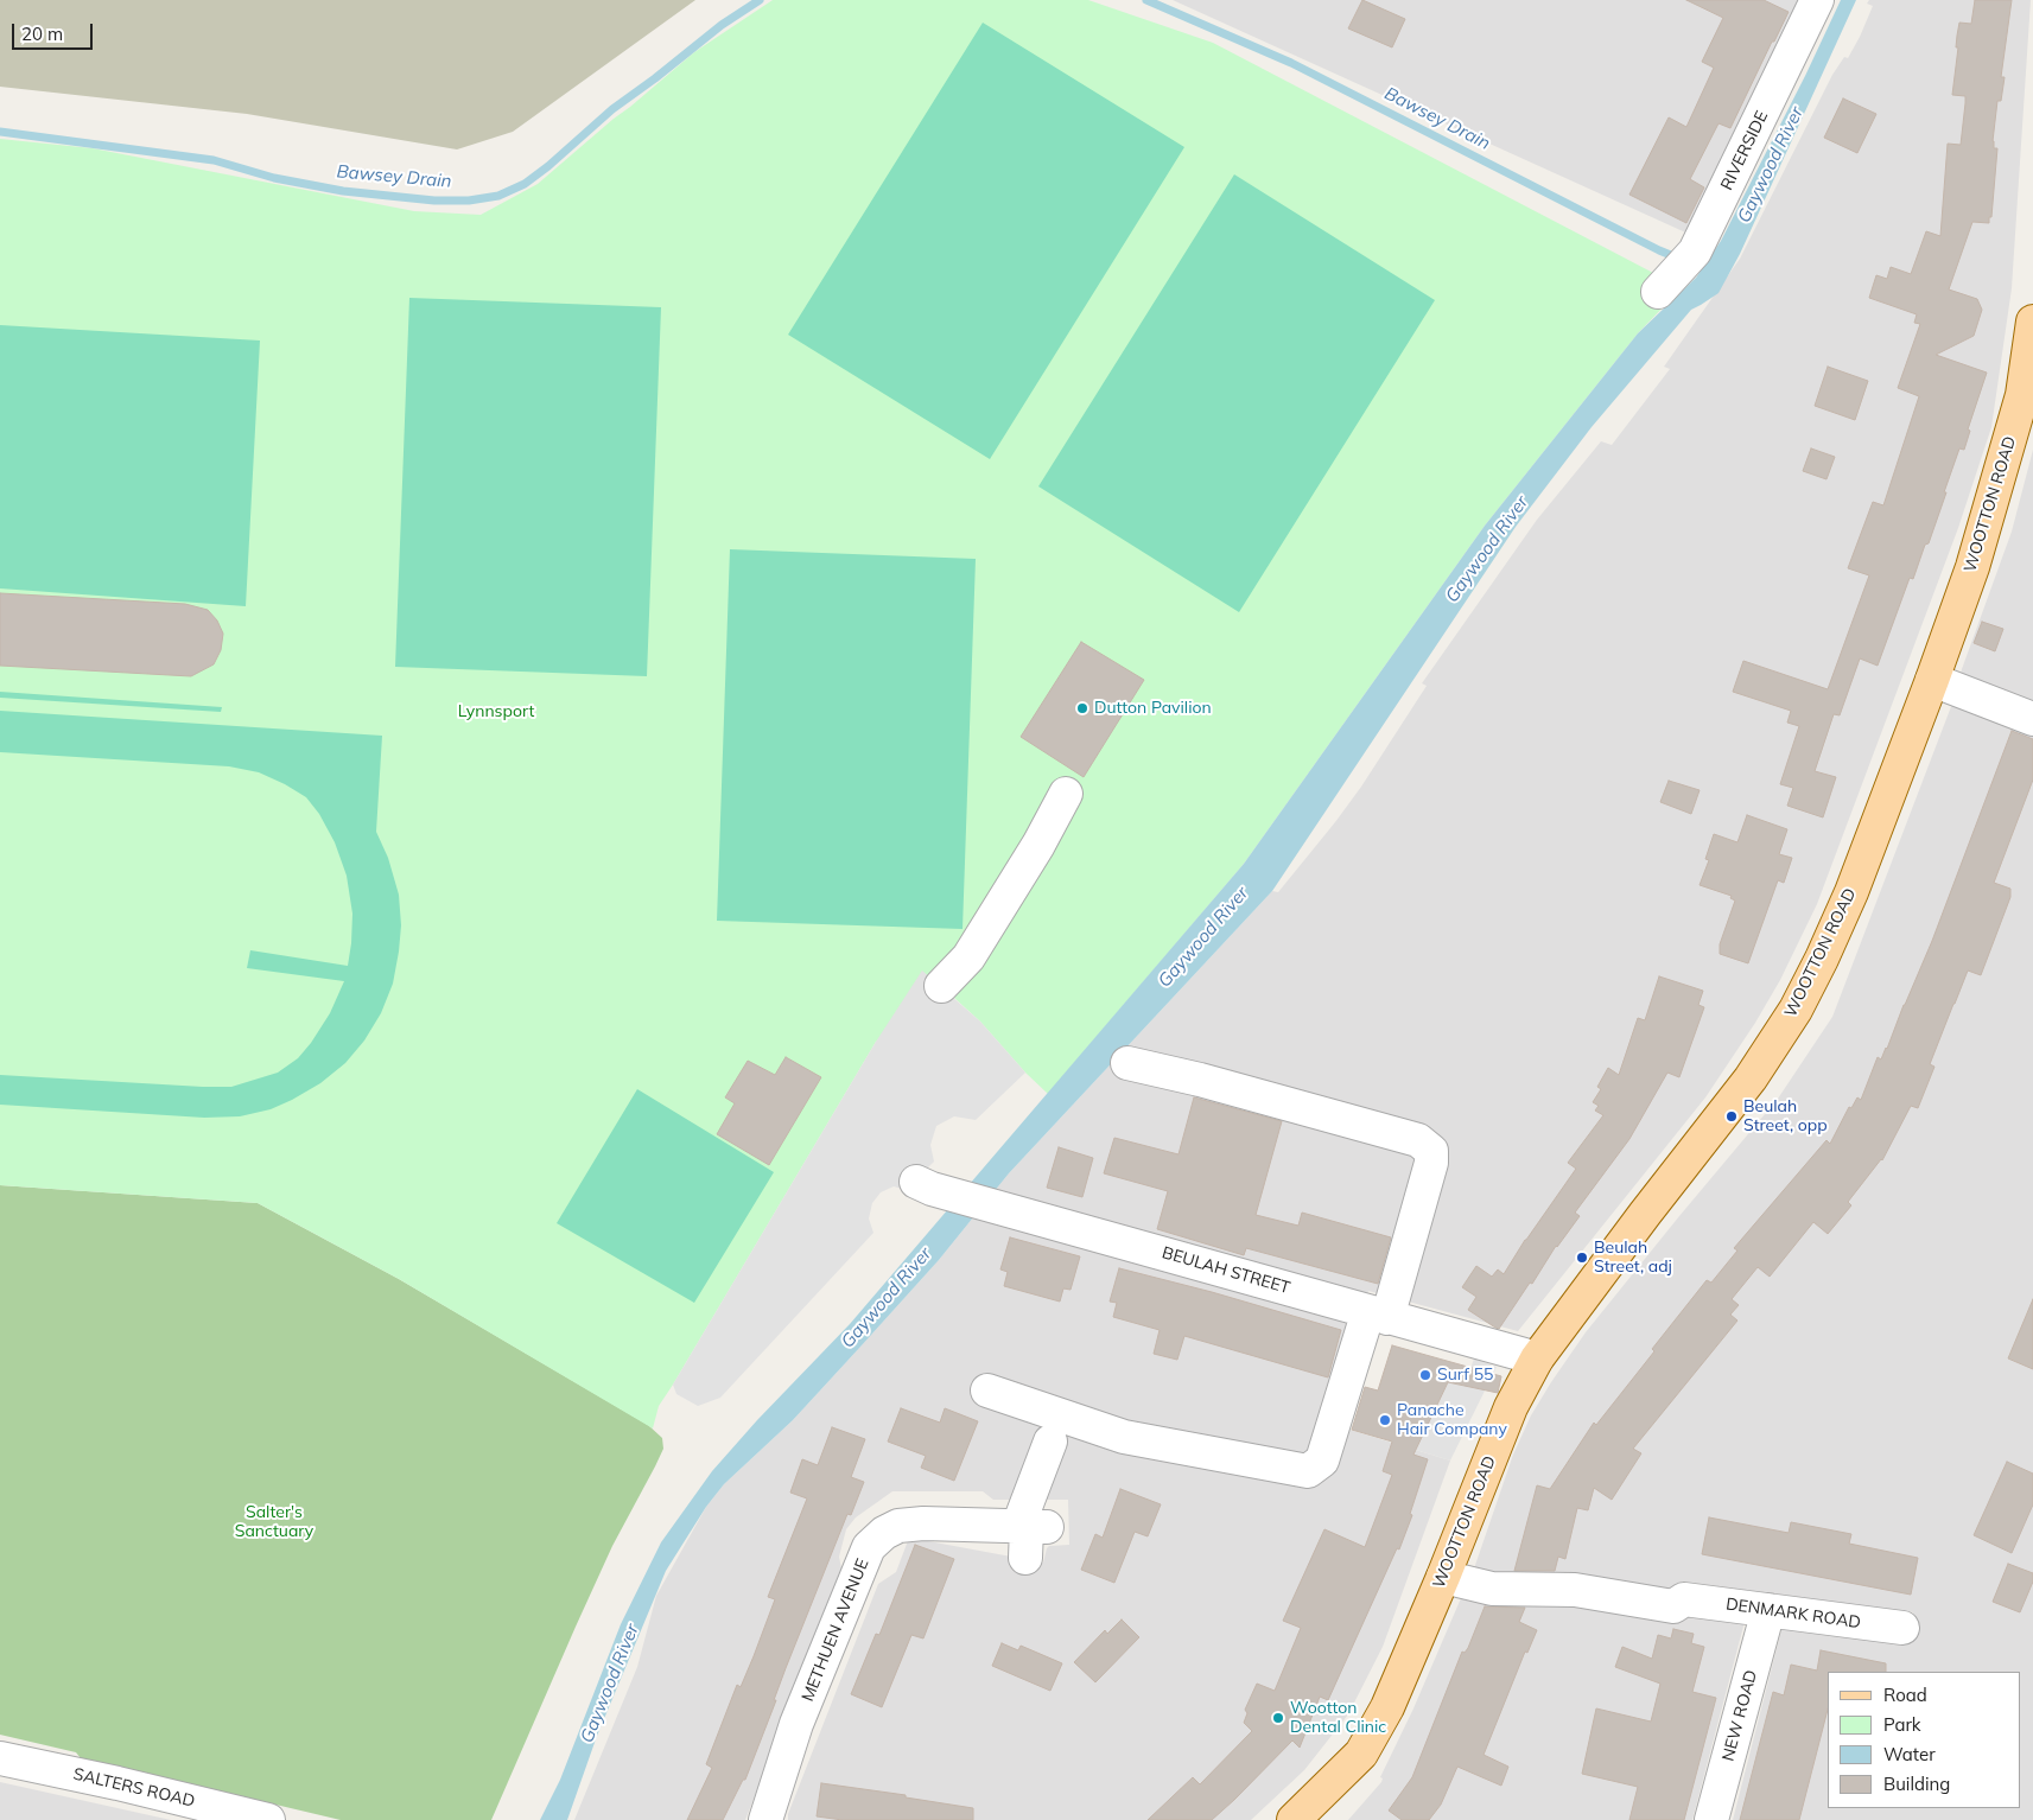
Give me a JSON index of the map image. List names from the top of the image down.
{
  "streets": {
    "main road": ["WOOTTON ROAD"],
    "street": [
      "RIVERSIDE",
      "BEULAH STREET",
      "DENMARK ROAD",
      "METHUEN AVENUE",
      "NEW ROAD",
      "SALTERS ROAD"
    ]
  },
  "crossings": [
    ["WOOTTON ROAD", "BEULAH STREET"],
    ["WOOTTON ROAD", "DENMARK ROAD"],
    ["DENMARK ROAD", "NEW ROAD"]
  ],
  "water": ["Bawsey Drain", "Gaywood River"],
  "parks": ["Lynnsport", "Salter's Sanctuary"],
  "places": [
    "Dutton Pavilion",
    "Beulah Street, opp",
    "Beulah Street, adj",
    "Surf 55",
    "Panache Hair Company",
    "Wootton Dental Clinic"
  ],
  "legend": [
    "Road",
    "Park",
    "Water",
    "Building"
  ],
  "scale_bar": "20 m"
}
